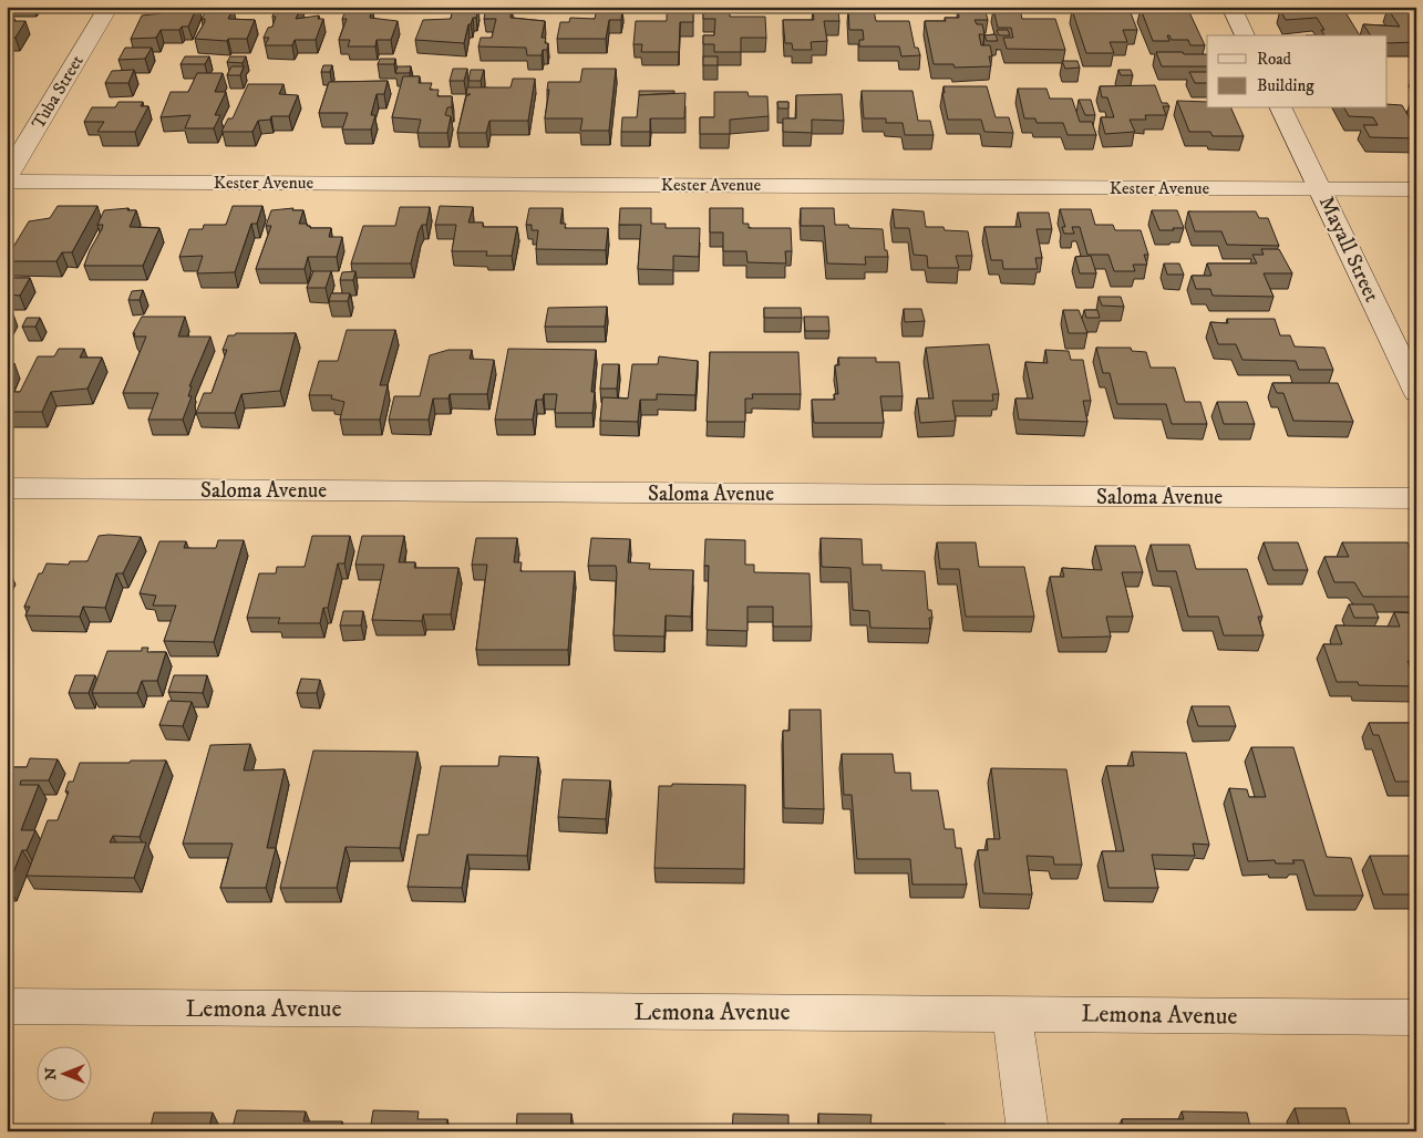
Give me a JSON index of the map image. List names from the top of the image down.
{
  "streets": {
    "street": [
      "Tuba Street",
      "Kester Avenue",
      "Mayall Street",
      "Saloma Avenue",
      "Lemona Avenue"
    ]
  },
  "crossings": [
    ["Tuba Street", "Kester Avenue"],
    ["Kester Avenue", "Mayall Street"]
  ],
  "legend": ["Road", "Building"],
  "north": "left"
}
